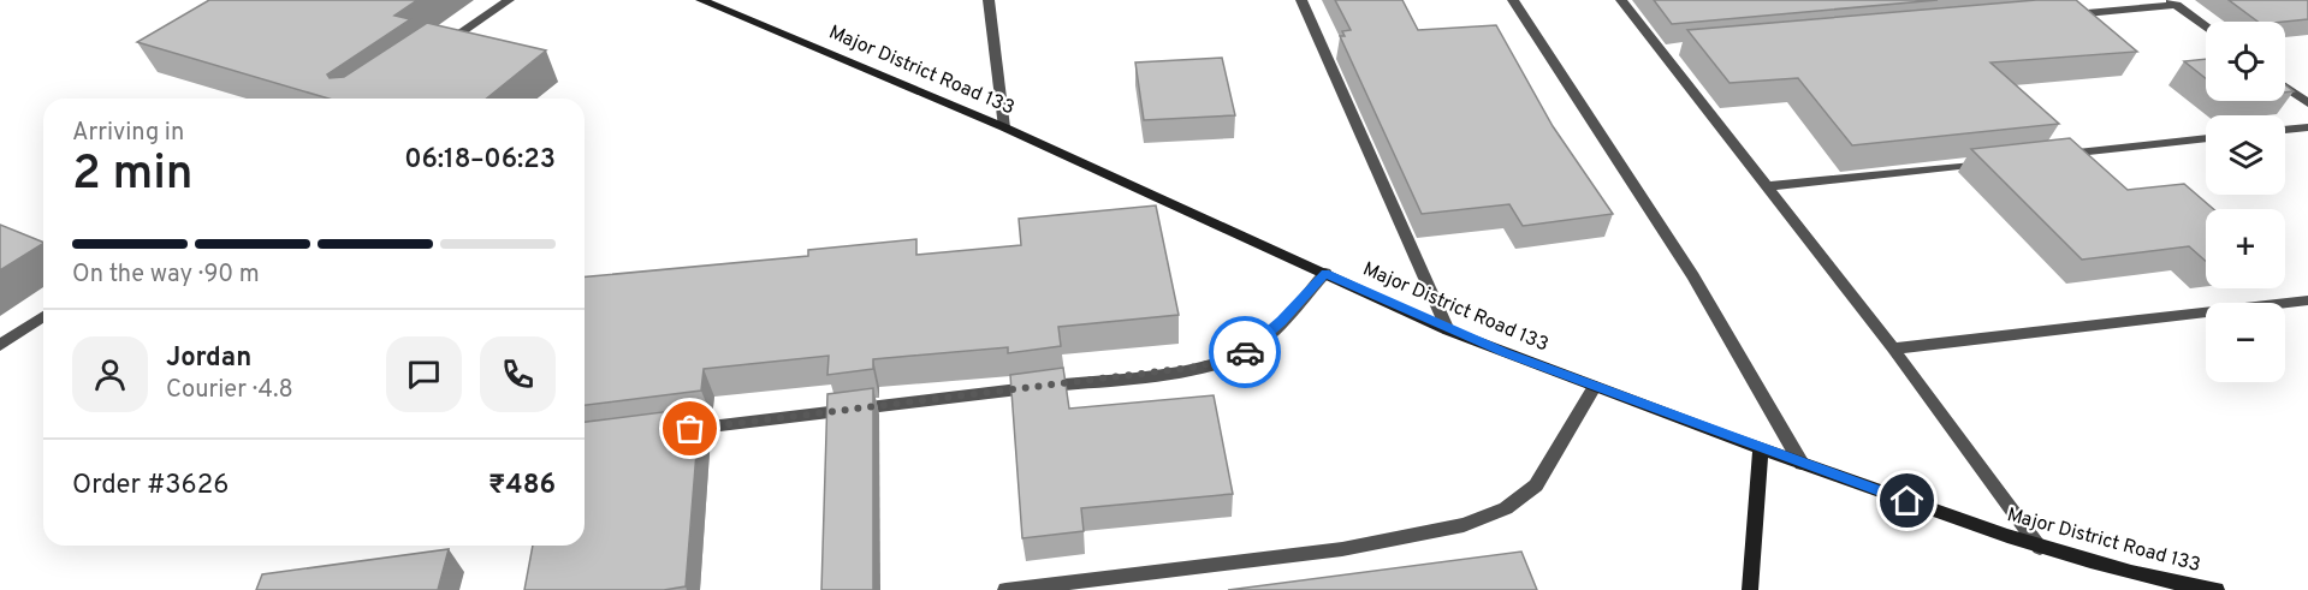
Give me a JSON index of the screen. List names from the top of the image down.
{
  "streets": {
    "main road": ["Major District Road 133"]
  },
  "page": {
    "map_buttons": ["+", "−"],
    "heading": ["2 min", "Arriving in", "06:18–06:23"],
    "panel": [
      "Jordan",
      "Courier · 4.8",
      "Order #3626",
      "₹486"
    ],
    "bar": "On the way · 90 m"
  }
}
